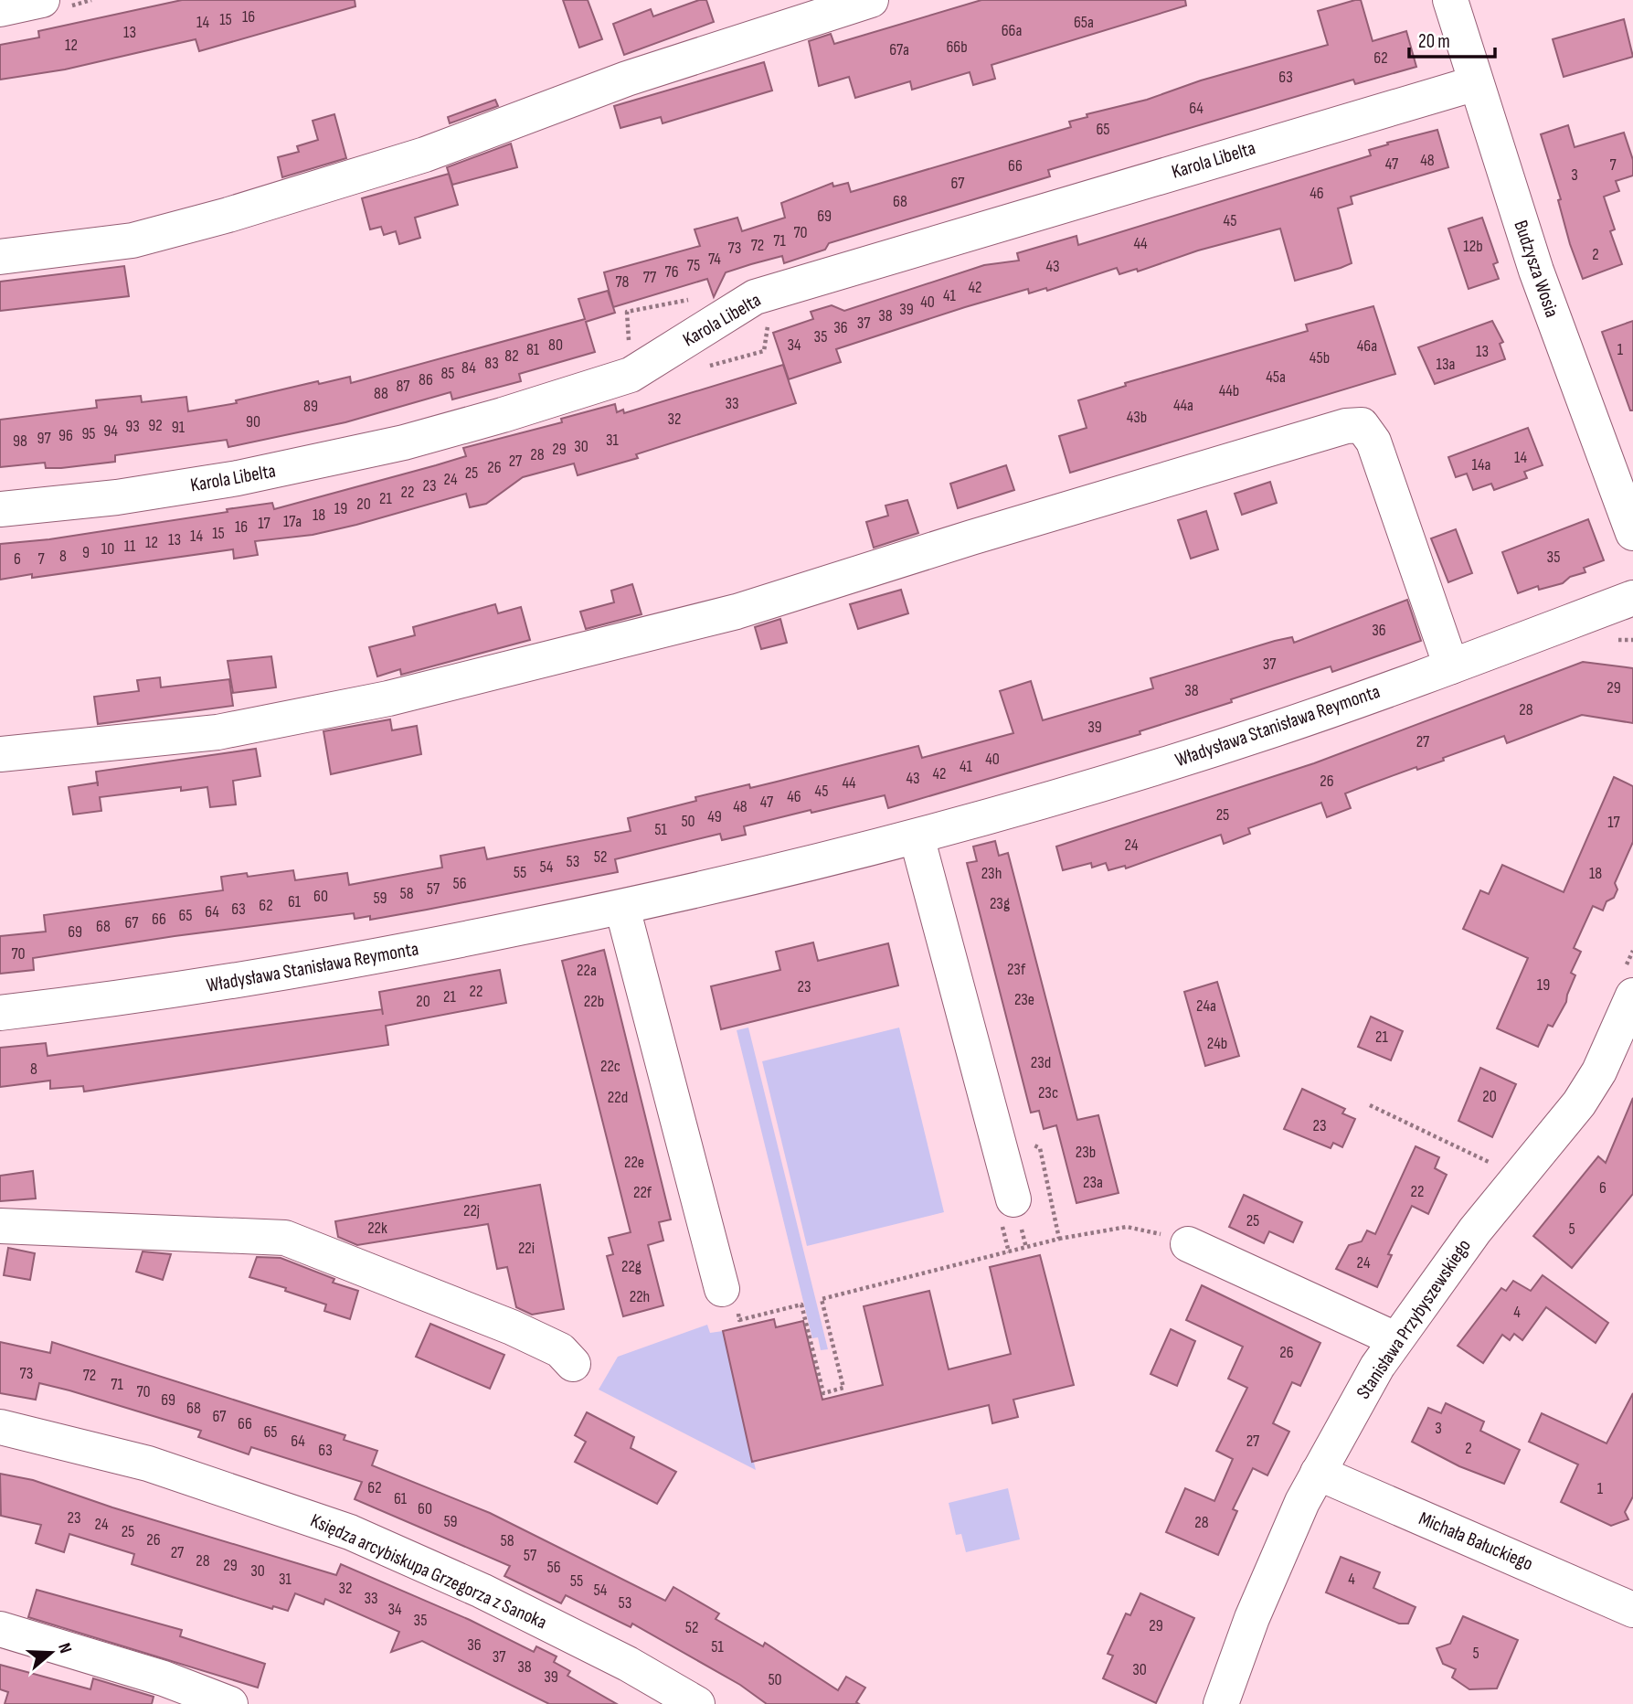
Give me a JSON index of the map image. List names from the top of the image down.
{
  "streets": {
    "street": [
      "Karola Libelta",
      "Budzysza Wosia",
      "Władysława Stanisława Reymonta",
      "Stanisława Przybyszewskiego",
      "Michała Bałuckiego",
      "Księdza arcybiskupa Grzegorza z Sanoka"
    ]
  },
  "crossings": [
    ["Karola Libelta", "Budzysza Wosia"],
    ["Stanisława Przybyszewskiego", "Michała Bałuckiego"]
  ],
  "house_numbers": [
    "16",
    "15",
    "14",
    "65a",
    "66a",
    "13",
    "12",
    "66b",
    "67a",
    "62",
    "63",
    "64",
    "65",
    "48",
    "47",
    "7",
    "66",
    "3",
    "67",
    "46",
    "68",
    "69",
    "45",
    "70",
    "71",
    "44",
    "72",
    "12b",
    "73",
    "2",
    "74",
    "75",
    "43",
    "76",
    "77",
    "78",
    "42",
    "41",
    "40",
    "39",
    "38",
    "37",
    "36",
    "35",
    "80",
    "34",
    "46a",
    "81",
    "1",
    "13",
    "82",
    "45b",
    "83",
    "13a",
    "84",
    "85",
    "45a",
    "86",
    "87",
    "44b",
    "88",
    "33",
    "44a",
    "89",
    "43b",
    "32",
    "90",
    "92",
    "93",
    "91",
    "94",
    "95",
    "96",
    "97",
    "31",
    "98",
    "30",
    "29",
    "28",
    "14",
    "27",
    "14a",
    "26",
    "25",
    "24",
    "23",
    "22",
    "21",
    "20",
    "19",
    "18",
    "17a",
    "17",
    "16",
    "15",
    "14",
    "13",
    "12",
    "11",
    "10",
    "9",
    "8",
    "35",
    "6",
    "7",
    "36",
    "37",
    "29",
    "38",
    "28",
    "39",
    "27",
    "40",
    "41",
    "42",
    "43",
    "26",
    "44",
    "45",
    "46",
    "47",
    "48",
    "25",
    "49",
    "50",
    "17",
    "51",
    "24",
    "52",
    "53",
    "54",
    "55",
    "23h",
    "18",
    "56",
    "57",
    "58",
    "60",
    "59",
    "61",
    "23g",
    "62",
    "63",
    "64",
    "65",
    "66",
    "67",
    "68",
    "69",
    "70",
    "23f",
    "22a",
    "19",
    "23",
    "22",
    "21",
    "23e",
    "20",
    "22b",
    "24a",
    "21",
    "24b",
    "23d",
    "22c",
    "8",
    "23c",
    "20",
    "22d",
    "23",
    "23b",
    "22e",
    "23a",
    "6",
    "22",
    "22f",
    "22j",
    "25",
    "22k",
    "5",
    "22i",
    "24",
    "22g",
    "22h",
    "4",
    "26",
    "73",
    "72",
    "71",
    "70",
    "69",
    "68",
    "67",
    "66",
    "3",
    "65",
    "64",
    "27",
    "2",
    "63",
    "62",
    "1",
    "61",
    "60",
    "23",
    "59",
    "28",
    "24",
    "25",
    "26",
    "58",
    "27",
    "57",
    "28",
    "29",
    "56",
    "30",
    "31",
    "4",
    "55",
    "32",
    "54",
    "33",
    "53",
    "34",
    "35",
    "29",
    "52",
    "36",
    "51",
    "5",
    "37",
    "38",
    "30",
    "39",
    "50"
  ],
  "scale_bar": "20 m",
  "north": "right"
}
